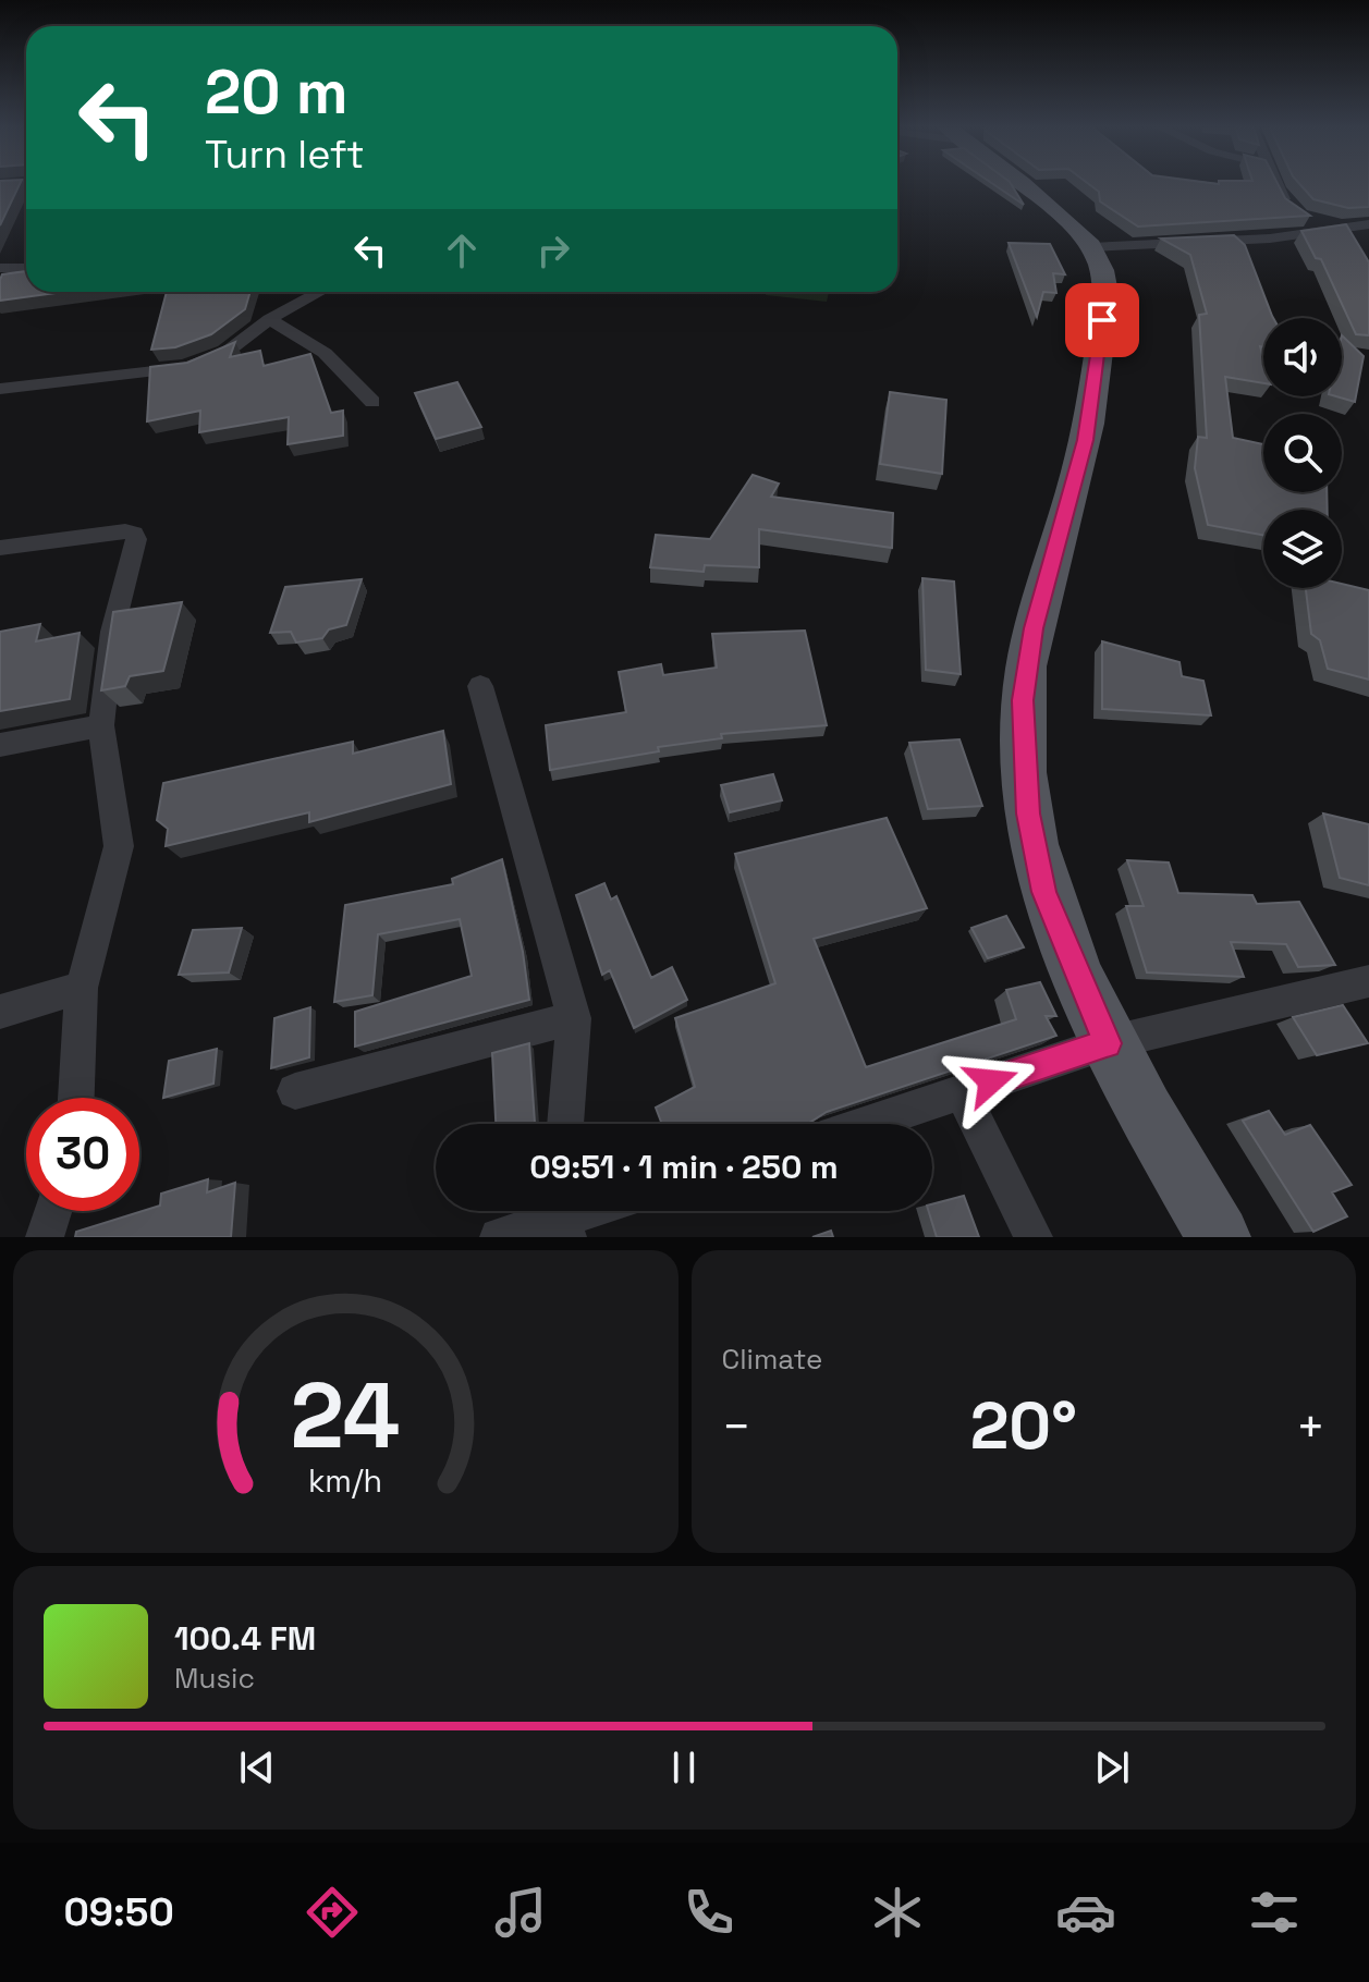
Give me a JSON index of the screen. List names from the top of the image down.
{
  "page": {
    "turn": ["20 m", "Turn left"],
    "limit": "30",
    "trip": "09:51 · 1 min · 250 m",
    "tile": "Climate",
    "heat": ["−", "20°", "+"],
    "song": ["100.4 FM", "Music"],
    "tabs": "09:50",
    "gauge": ["24", "km/h"]
  }
}
